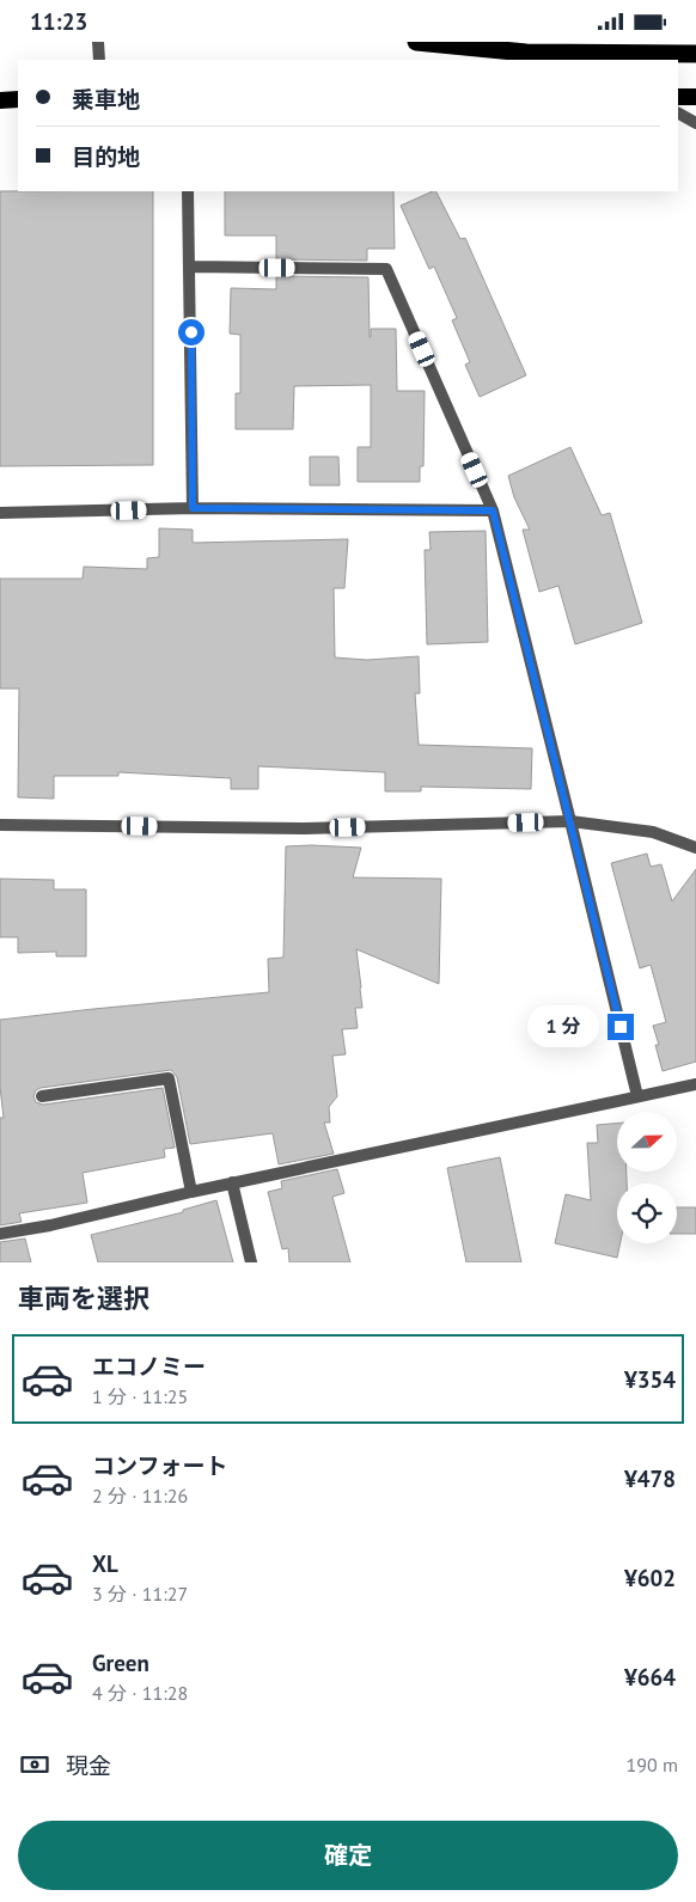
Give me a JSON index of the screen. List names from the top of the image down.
{
  "north": "right",
  "page": {
    "status": "11:23",
    "banner": ["乗車地", "目的地"],
    "bubble": "1 分",
    "heading": "車両を選択",
    "list": [
      {
        "name": "エコノミー",
        "note": "1 分 · 11:25",
        "value": "¥354"
      },
      {
        "name": "コンフォート",
        "note": "2 分 · 11:26",
        "value": "¥478"
      },
      {
        "name": "XL",
        "note": "3 分 · 11:27",
        "value": "¥602"
      },
      {
        "name": "Green",
        "note": "4 分 · 11:28",
        "value": "¥664"
      }
    ],
    "pay": ["現金", "190 m"],
    "buttons": "確定"
  }
}
